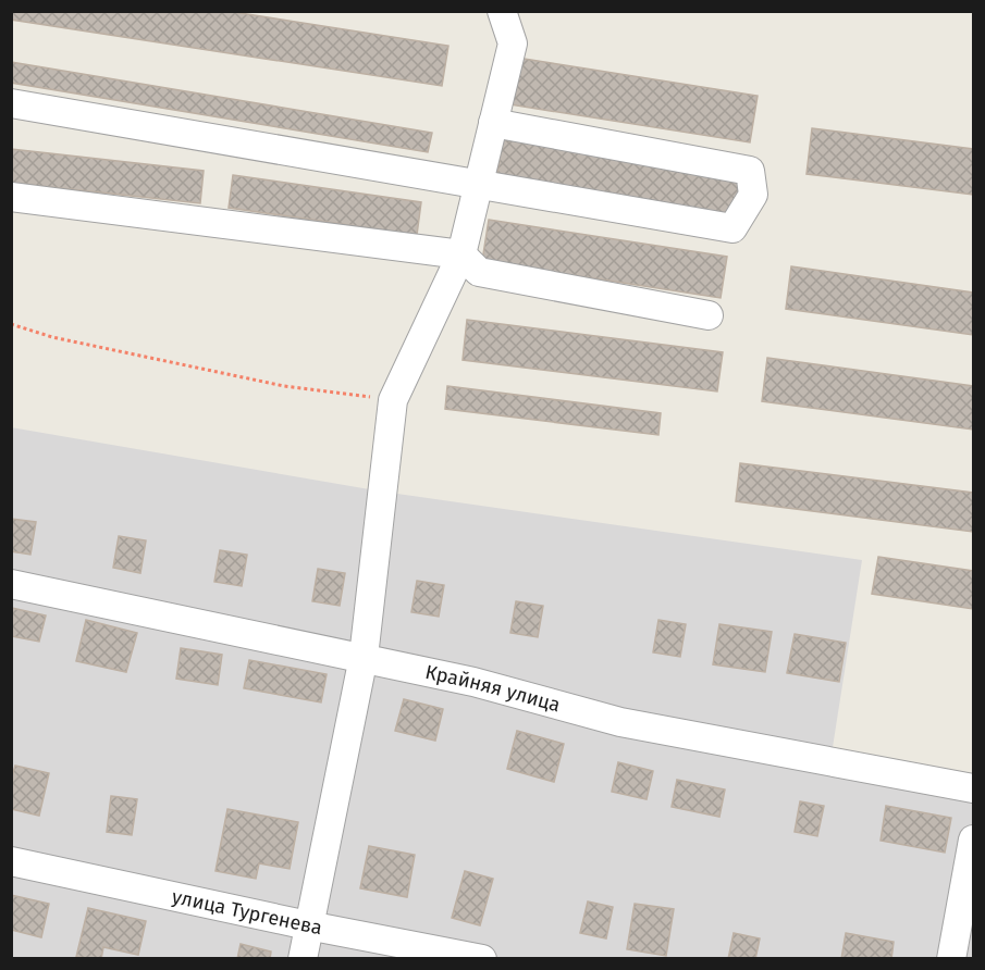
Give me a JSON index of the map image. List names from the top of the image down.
{
  "streets": {
    "street": ["Крайняя улица", "улица Тургенева"]
  }
}
